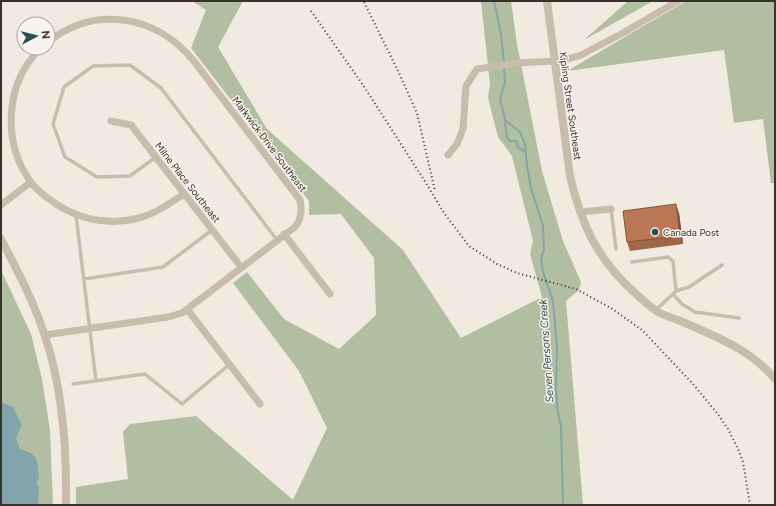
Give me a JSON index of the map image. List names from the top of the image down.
{
  "streets": {
    "street": ["Kipling Street Southeast", "Markwick Drive Southeast", "Milne Place Southeast"]
  },
  "crossings": [
    ["Markwick Drive Southeast", "Milne Place Southeast"]
  ],
  "water": ["Seven Persons Creek"],
  "places": ["Canada Post"],
  "north": "right"
}
